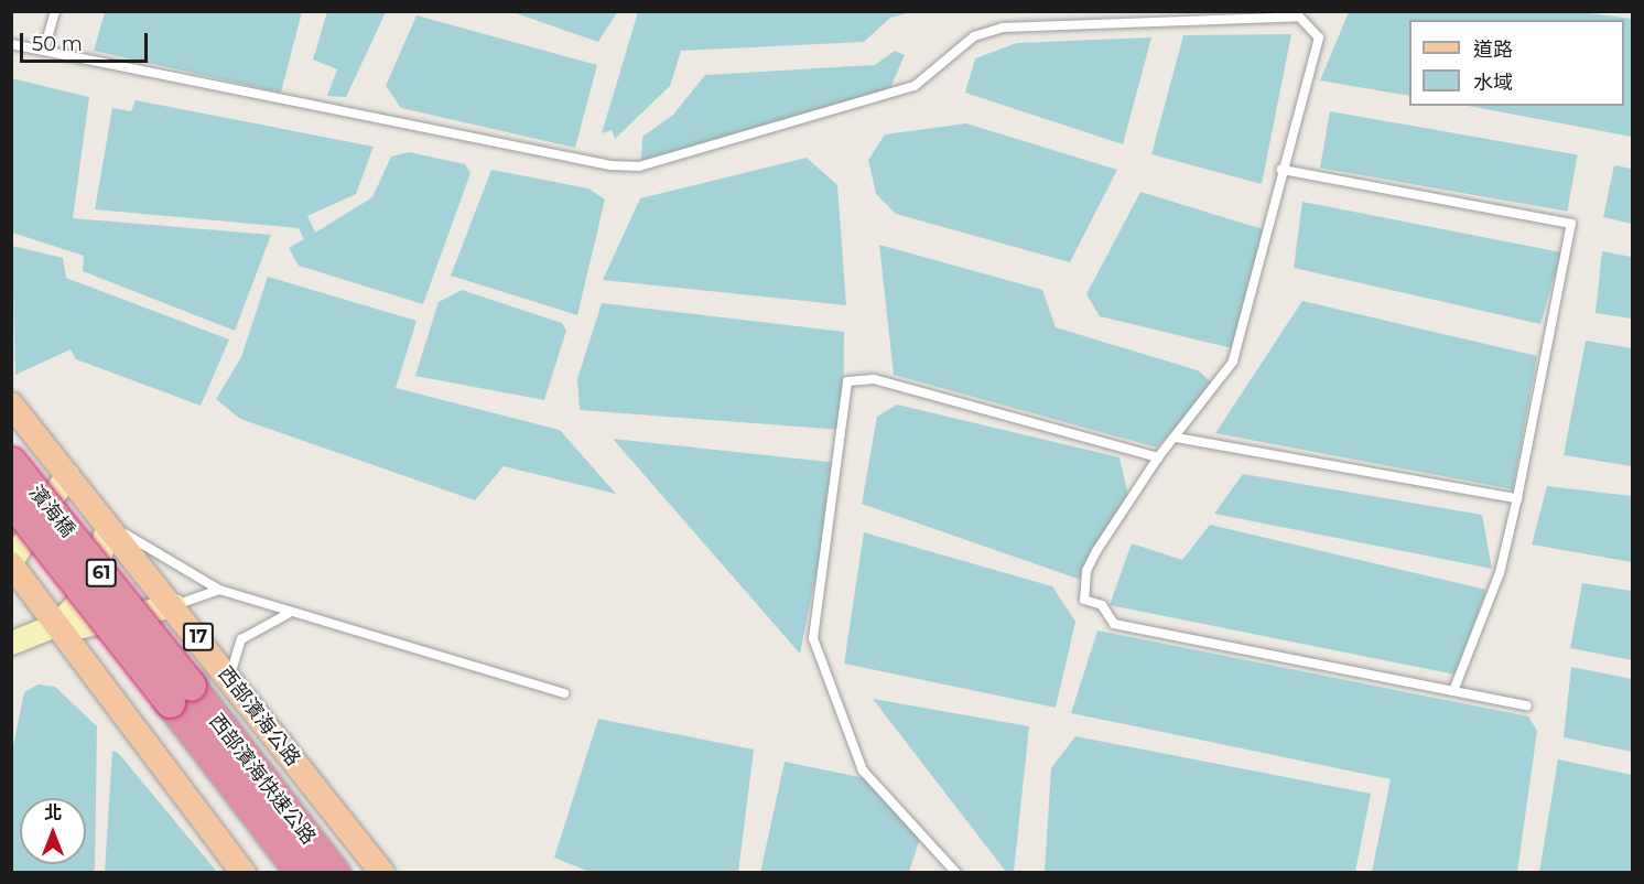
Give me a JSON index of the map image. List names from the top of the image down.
{
  "streets": {
    "highway": ["濱海橋", "61", "西部濱海快速公路"],
    "main road": ["17", "西部濱海公路"]
  },
  "crossings": [
    ["濱海橋", "西部濱海快速公路"]
  ],
  "legend": ["道路", "水域"],
  "scale_bar": "50 m",
  "north": "top"
}
